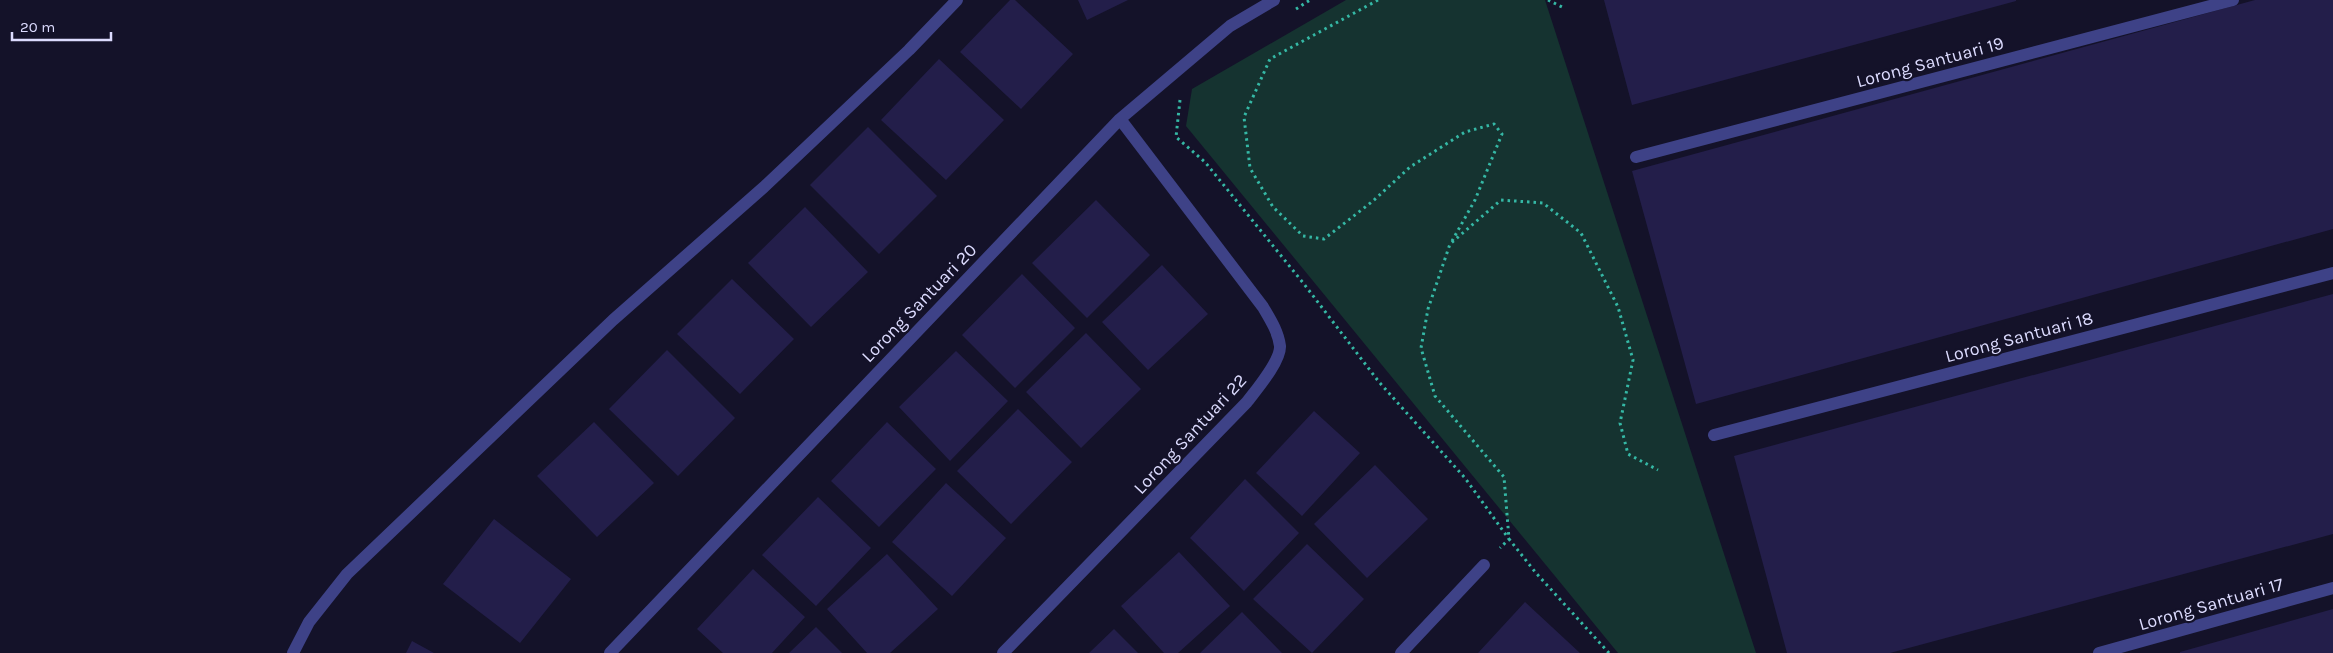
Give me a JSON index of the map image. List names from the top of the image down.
{
  "streets": {
    "street": [
      "Lorong Santuari 19",
      "Lorong Santuari 20",
      "Lorong Santuari 18",
      "Lorong Santuari 22",
      "Lorong Santuari 17"
    ]
  },
  "crossings": [
    ["Lorong Santuari 20", "Lorong Santuari 22"]
  ],
  "scale_bar": "20 m"
}
